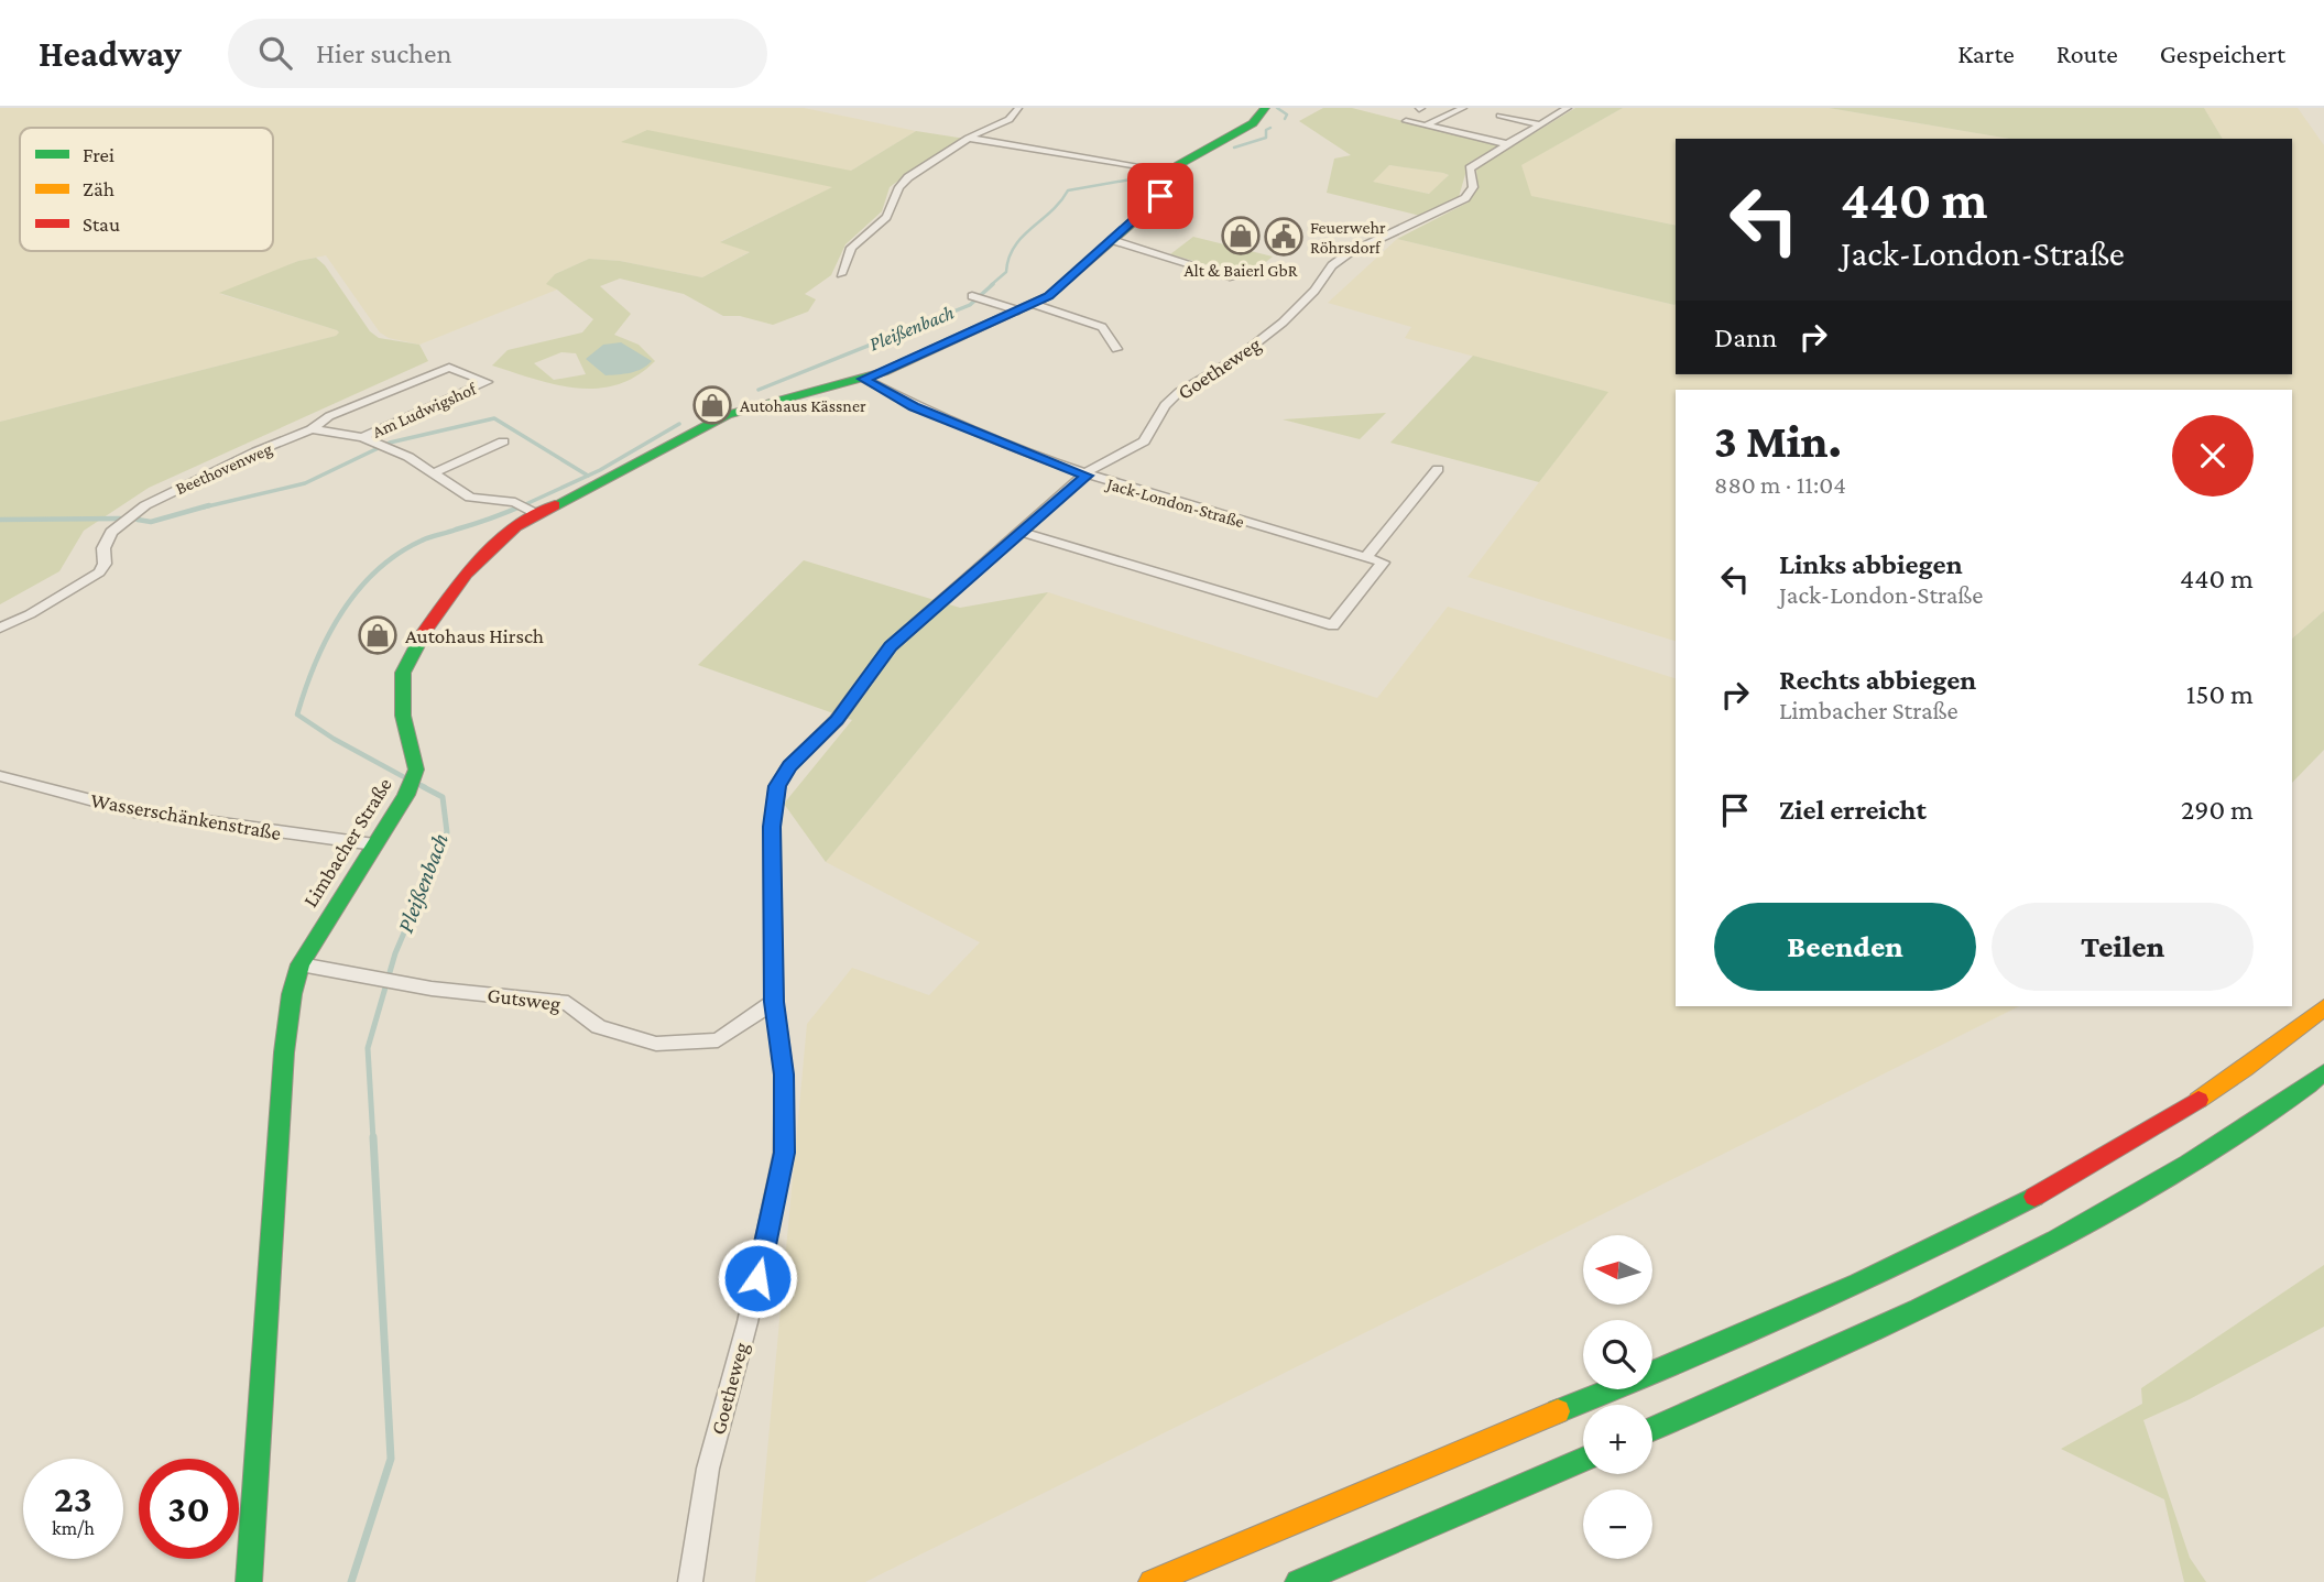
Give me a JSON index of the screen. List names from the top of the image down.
{
  "streets": {
    "main road": ["Limbacher Straße"],
    "street": [
      "Goetheweg",
      "Am Ludwigshof",
      "Beethovenweg",
      "Jack-London-Straße",
      "Wasserschänkenstraße",
      "Gutsweg"
    ]
  },
  "crossings": [
    ["Goetheweg", "Jack-London-Straße"],
    ["Goetheweg", "Gutsweg"],
    ["Am Ludwigshof", "Beethovenweg"],
    ["Am Ludwigshof", "Limbacher Straße"],
    ["Jack-London-Straße", "Limbacher Straße"],
    ["Wasserschänkenstraße", "Limbacher Straße"],
    ["Limbacher Straße", "Gutsweg"]
  ],
  "water": ["Pleißenbach"],
  "places": {
    "shop": ["Alt & Baierl GbR", "Autohaus Kässner", "Autohaus Hirsch"],
    "public building": ["Feuerwehr Röhrsdorf"]
  },
  "legend": ["Frei", "Zäh", "Stau"],
  "north": "left",
  "page": {
    "header": "Headway",
    "search": "Hier suchen",
    "nav": ["Karte", "Route", "Gespeichert"],
    "turn": ["440 m", "Jack-London-Straße"],
    "then": "Dann",
    "heading": ["3 Min.", "880 m · 11:04"],
    "list": [
      {
        "name": "Links abbiegen",
        "note": "Jack-London-Straße",
        "value": "440 m"
      },
      {
        "name": "Rechts abbiegen",
        "note": "Limbacher Straße",
        "value": "150 m"
      },
      {
        "name": "Ziel erreicht",
        "value": "290 m"
      }
    ],
    "buttons": ["Beenden", "Teilen"],
    "map_buttons": ["+", "−"],
    "speed": "23 km/h",
    "limit": "30"
  }
}
